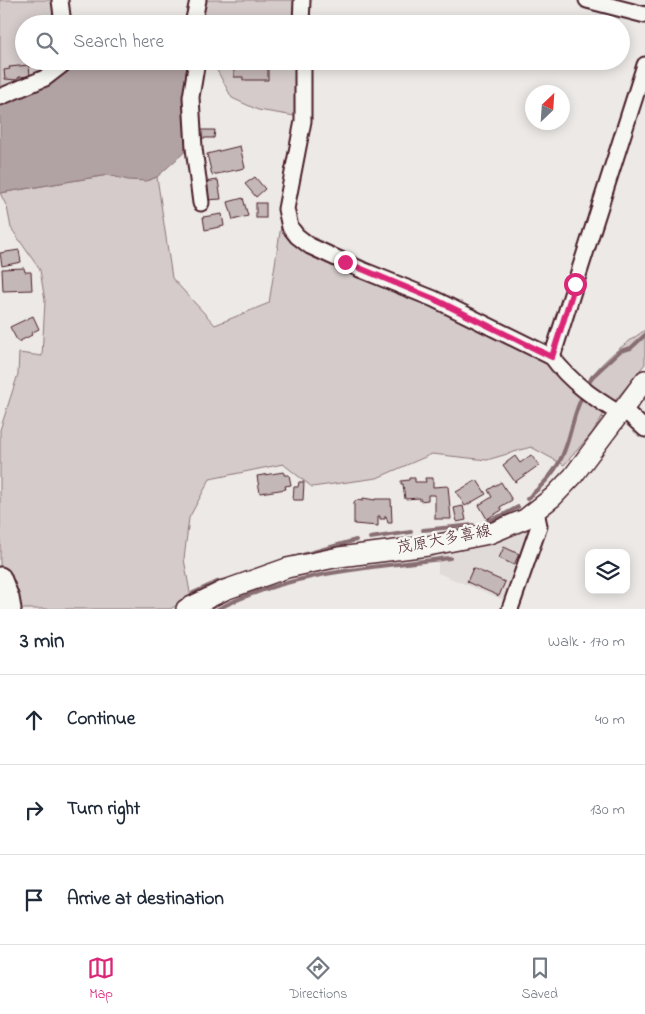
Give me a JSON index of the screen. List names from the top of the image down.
{
  "streets": {
    "main road": ["茂原大多喜線"]
  },
  "north": "top right",
  "page": {
    "search": "Search here",
    "heading": ["3 min", "Walk · 170 m"],
    "list": [
      ["Continue", "40 m"],
      ["Turn right", "130 m"],
      "Arrive at destination"
    ],
    "nav": ["Map", "Directions", "Saved"]
  }
}
